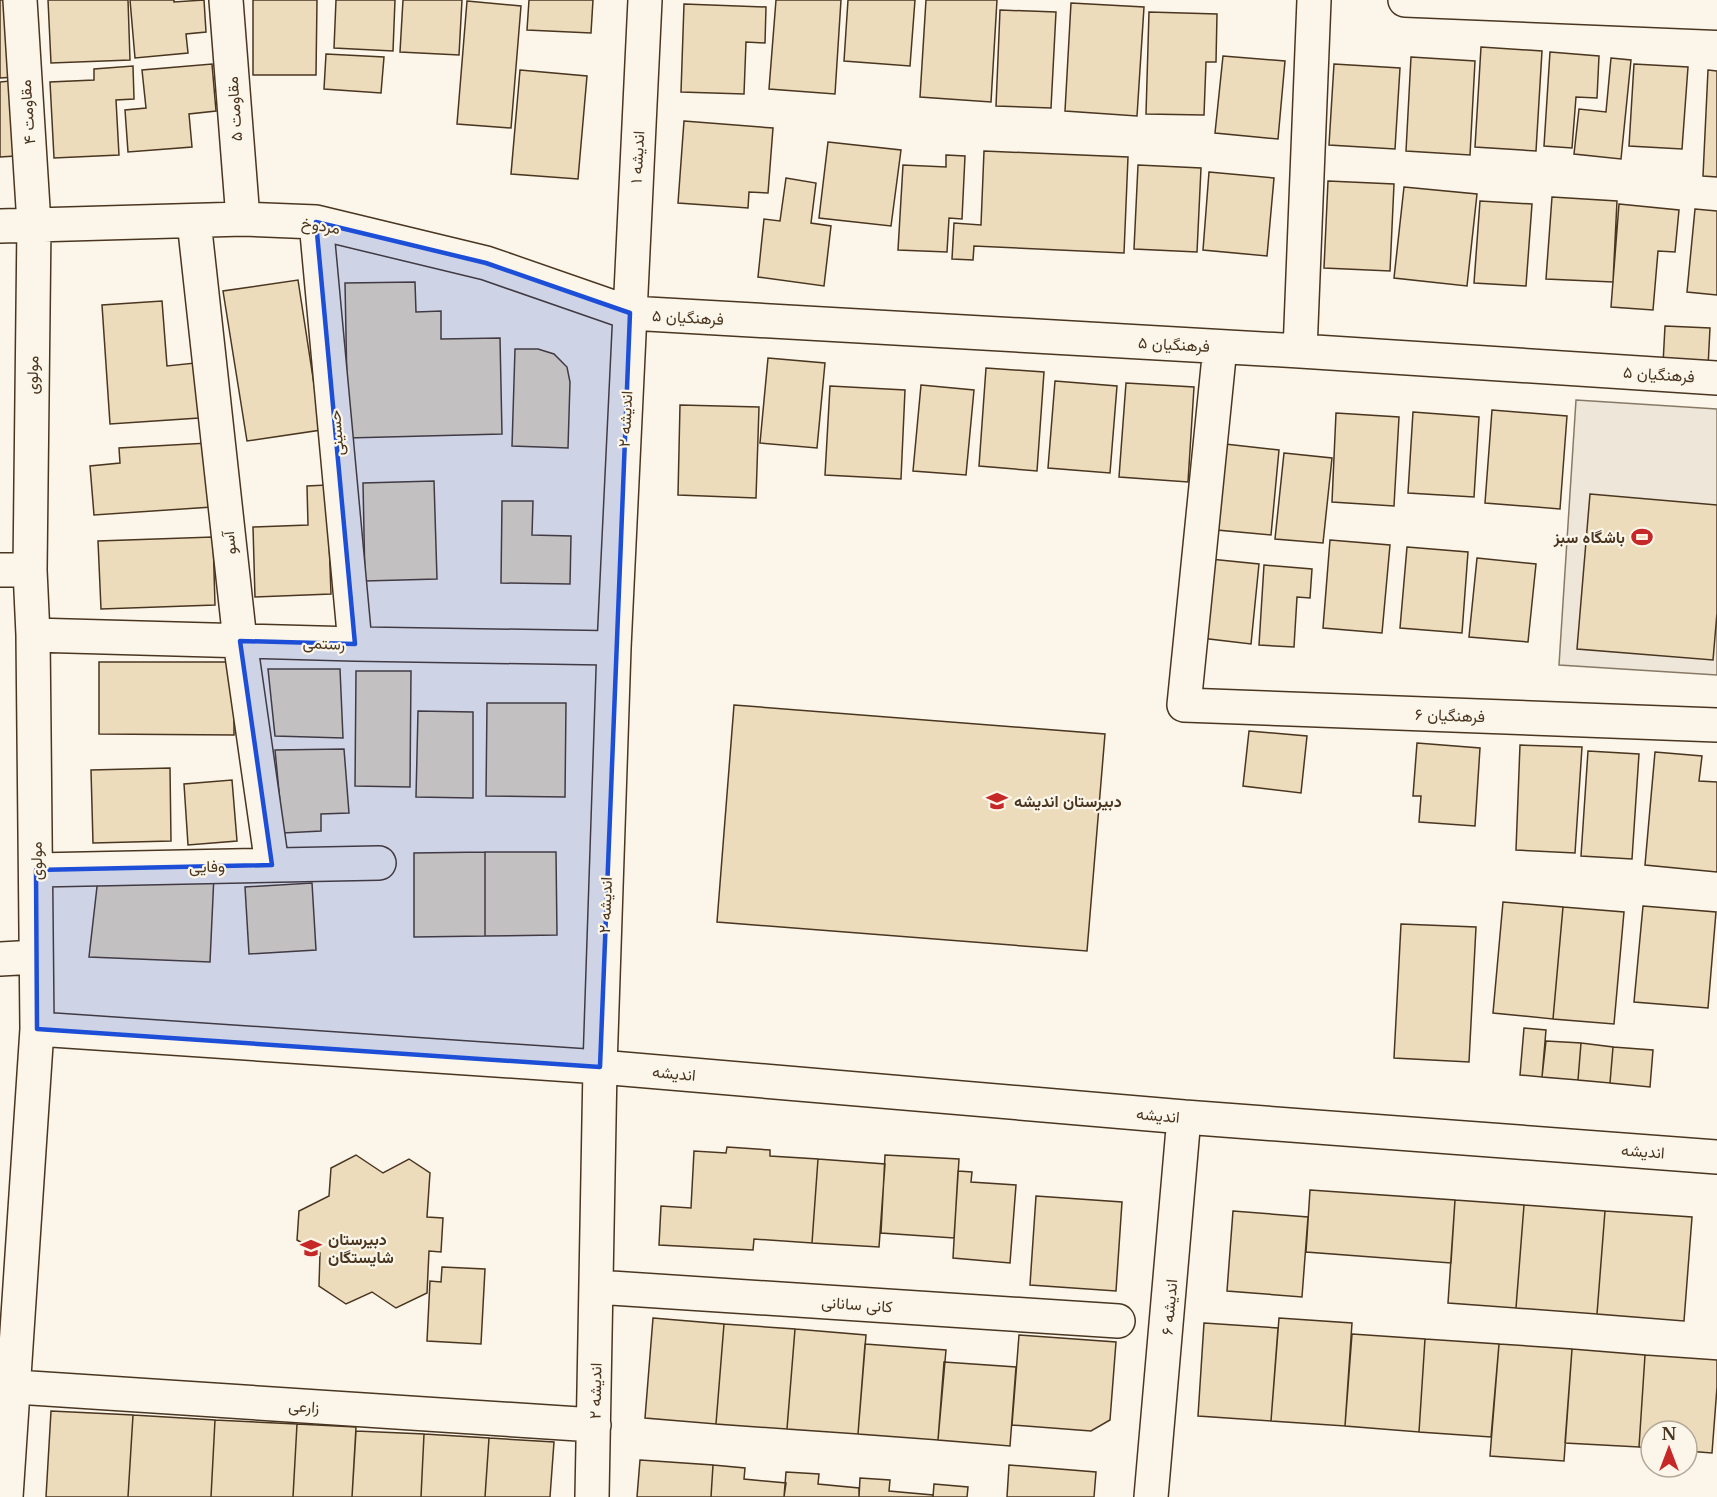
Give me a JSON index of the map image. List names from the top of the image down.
{
  "streets": {
    "street": [
      "مقاومت ۵",
      "مقاومت ۴",
      "اندیشه ۱",
      "مردوخ",
      "فرهنگیان ۵",
      "مولوی",
      "اندیشه ۲",
      "حسینی",
      "آسو",
      "رستمی",
      "فرهنگیان ۶",
      "وفایی",
      "اندیشه",
      "کانی سانانی",
      "اندیشه ۶",
      "زارعی"
    ]
  },
  "crossings": [
    ["مقاومت ۵", "مردوخ"],
    ["مقاومت ۴", "مردوخ"],
    ["مقاومت ۴", "مولوی"],
    ["اندیشه ۱", "مردوخ"],
    ["اندیشه ۱", "فرهنگیان ۵"],
    ["اندیشه ۱", "اندیشه ۲"],
    ["مردوخ", "فرهنگیان ۵"],
    ["مردوخ", "مولوی"],
    ["مردوخ", "اندیشه ۲"],
    ["مردوخ", "حسینی"],
    ["مردوخ", "آسو"],
    ["فرهنگیان ۵", "اندیشه ۲"],
    ["فرهنگیان ۵", "فرهنگیان ۶"],
    ["مولوی", "رستمی"],
    ["مولوی", "وفایی"],
    ["مولوی", "اندیشه"],
    ["مولوی", "زارعی"],
    ["اندیشه ۲", "رستمی"],
    ["اندیشه ۲", "اندیشه"],
    ["اندیشه ۲", "کانی سانانی"],
    ["اندیشه ۲", "زارعی"],
    ["حسینی", "رستمی"],
    ["آسو", "رستمی"],
    ["آسو", "وفایی"],
    ["اندیشه", "اندیشه ۶"]
  ],
  "places": {
    "sports": ["باشگاه سبز"],
    "school or university": ["دبیرستان اندیشه", "دبیرستان شایستگان"]
  },
  "north": "top"
}
